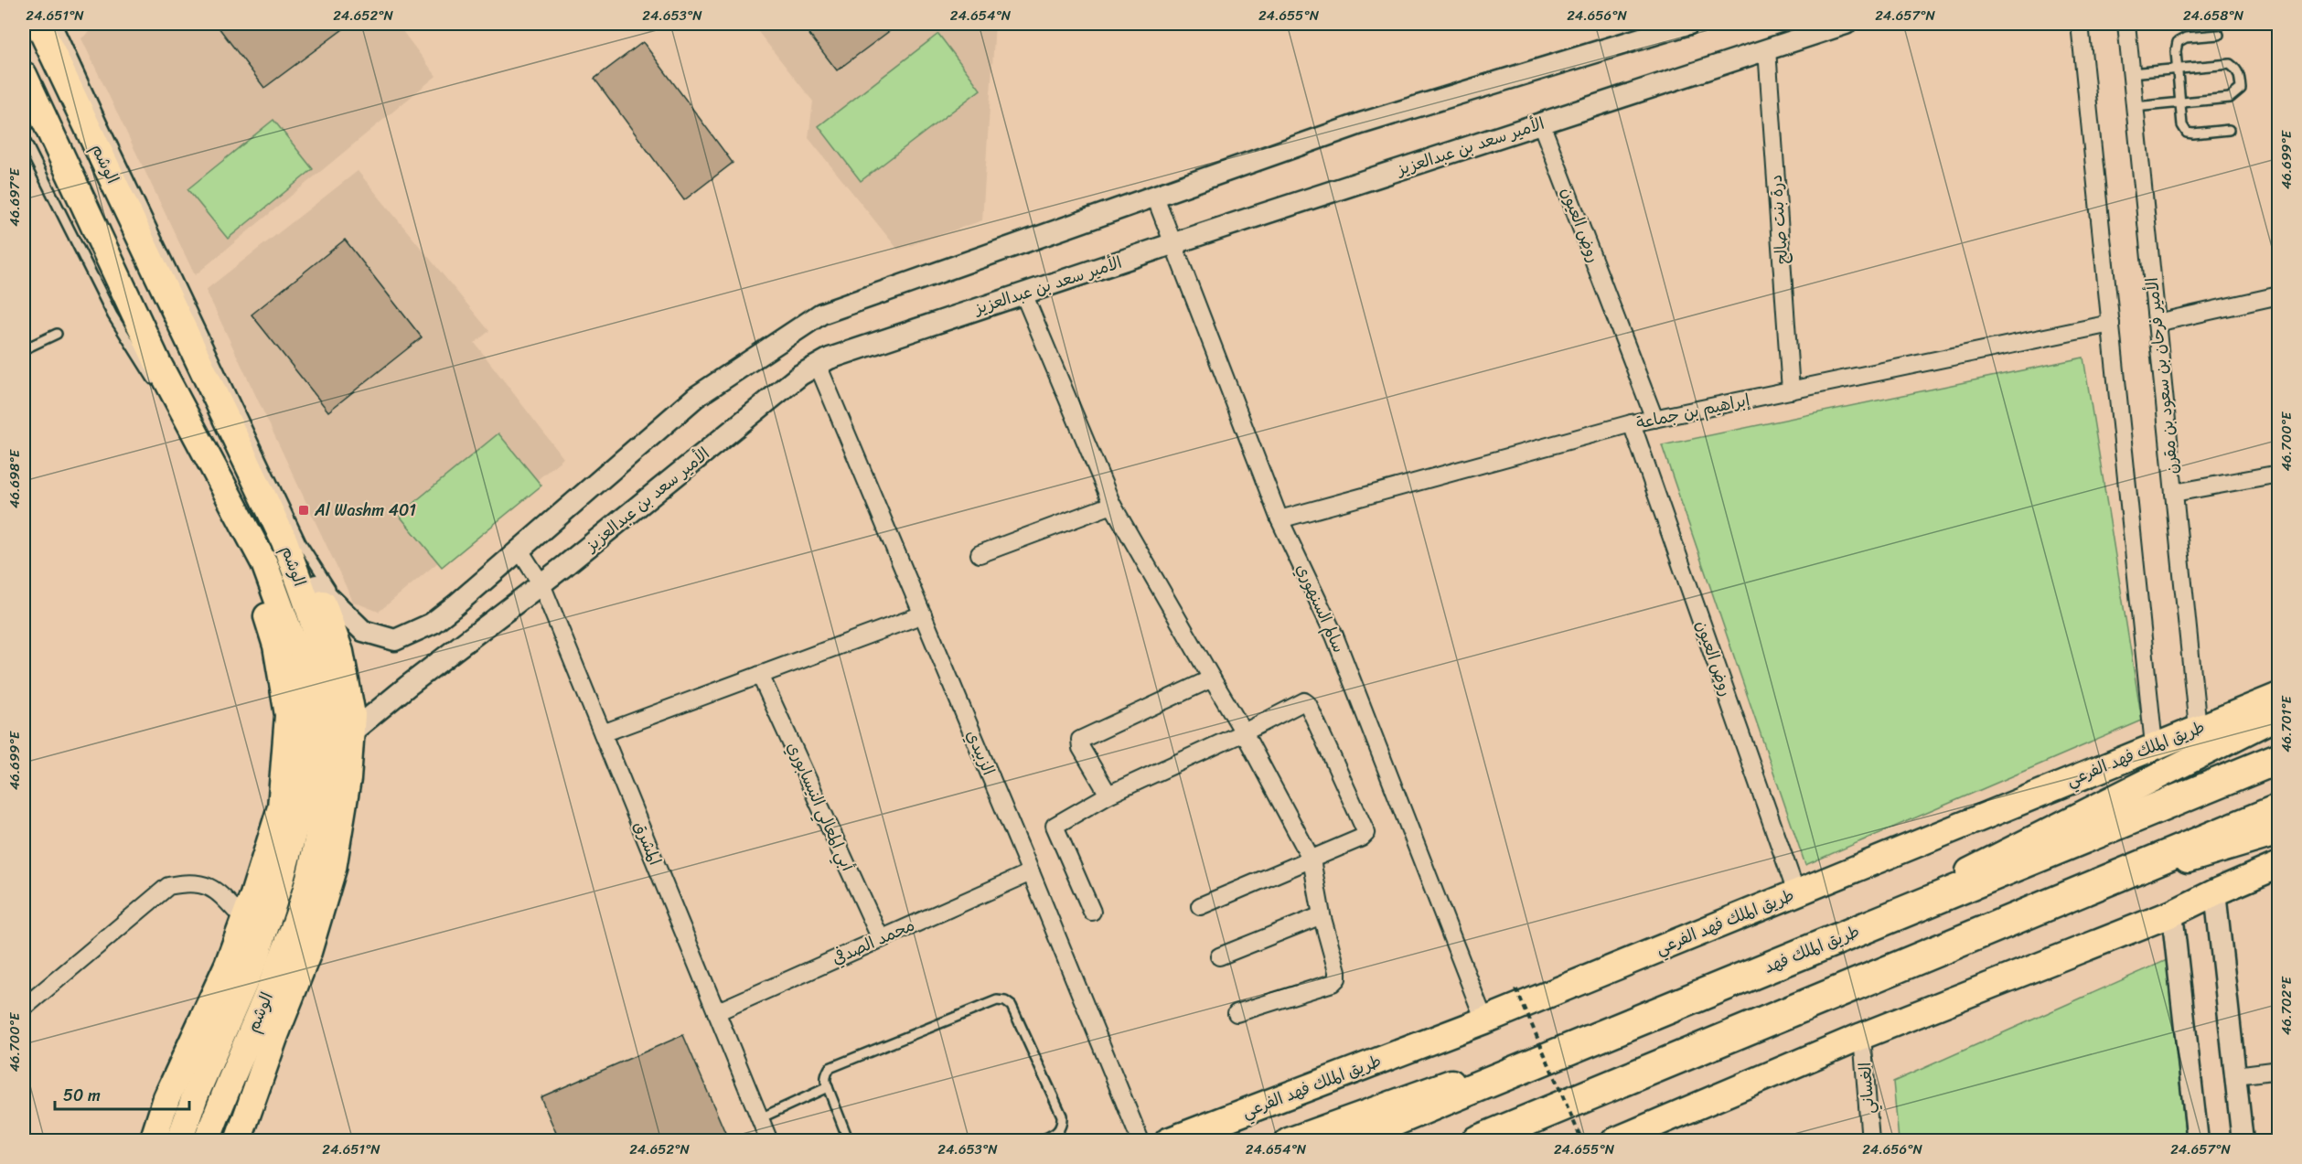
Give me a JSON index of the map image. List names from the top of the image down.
{
  "streets": {
    "highway": ["طريق الملك فهد"],
    "main road": ["الوشم", "طريق الملك فهد الفرعي"],
    "street": [
      "الأمير سعد بن عبدالعزيز",
      "درة بنت صالح",
      "روض العيون",
      "الأمير فرحان بن سعود بن مقرن",
      "إبراهيم بن جماعة",
      "سالم السنهوري",
      "الزبيدي",
      "أبي المعالي النيسابوري",
      "المشرق",
      "محمد الصدفي",
      "الغساني"
    ]
  },
  "crossings": [
    ["الأمير سعد بن عبدالعزيز", "درة بنت صالح"],
    ["الأمير سعد بن عبدالعزيز", "روض العيون"],
    ["الأمير سعد بن عبدالعزيز", "سالم السنهوري"],
    ["الأمير سعد بن عبدالعزيز", "الزبيدي"],
    ["الأمير سعد بن عبدالعزيز", "المشرق"],
    ["درة بنت صالح", "إبراهيم بن جماعة"],
    ["روض العيون", "إبراهيم بن جماعة"],
    ["روض العيون", "طريق الملك فهد الفرعي"],
    ["الأمير فرحان بن سعود بن مقرن", "طريق الملك فهد الفرعي"],
    ["إبراهيم بن جماعة", "سالم السنهوري"],
    ["سالم السنهوري", "طريق الملك فهد الفرعي"],
    ["الزبيدي", "محمد الصدفي"],
    ["أبي المعالي النيسابوري", "محمد الصدفي"],
    ["المشرق", "محمد الصدفي"]
  ],
  "places": {
    "transit": ["Al Washm 401"]
  },
  "scale_bar": "50 m",
  "coordinates": [
    "24.651°N",
    "24.652°N",
    "24.653°N",
    "24.654°N",
    "24.655°N",
    "24.656°N",
    "24.657°N",
    "24.658°N",
    "46.699°E",
    "46.697°E",
    "46.700°E",
    "46.698°E",
    "46.701°E",
    "46.702°E"
  ]
}
